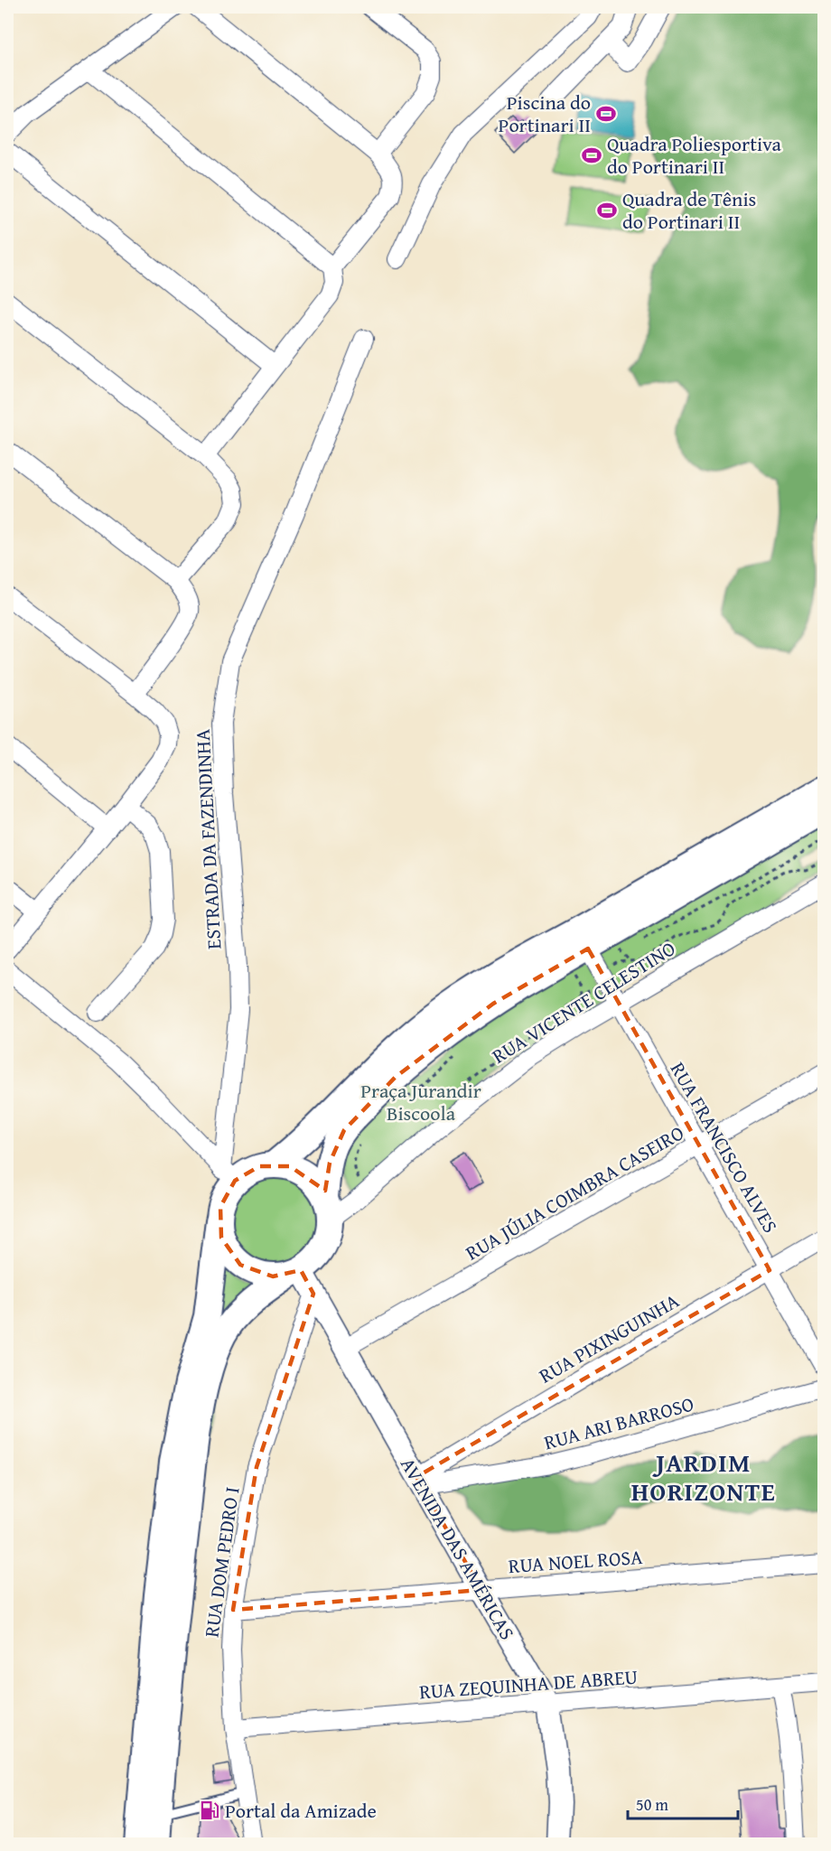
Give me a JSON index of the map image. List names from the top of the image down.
{
  "streets": {
    "street": [
      "ESTRADA DA FAZENDINHA",
      "RUA VICENTE CELESTINO",
      "RUA FRANCISCO ALVES",
      "RUA JÚLIA COIMBRA CASEIRO",
      "RUA PIXINGUINHA",
      "RUA ARI BARROSO",
      "AVENIDA DAS AMÉRICAS",
      "RUA NOEL ROSA",
      "RUA DOM PEDRO I",
      "RUA ZEQUINHA DE ABREU"
    ]
  },
  "crossings": [
    ["ESTRADA DA FAZENDINHA", "RUA VICENTE CELESTINO"],
    ["ESTRADA DA FAZENDINHA", "AVENIDA DAS AMÉRICAS"],
    ["RUA VICENTE CELESTINO", "RUA FRANCISCO ALVES"],
    ["RUA VICENTE CELESTINO", "AVENIDA DAS AMÉRICAS"],
    ["RUA FRANCISCO ALVES", "RUA JÚLIA COIMBRA CASEIRO"],
    ["RUA FRANCISCO ALVES", "RUA PIXINGUINHA"],
    ["RUA JÚLIA COIMBRA CASEIRO", "AVENIDA DAS AMÉRICAS"],
    ["RUA PIXINGUINHA", "RUA ARI BARROSO"],
    ["RUA PIXINGUINHA", "AVENIDA DAS AMÉRICAS"],
    ["RUA ARI BARROSO", "AVENIDA DAS AMÉRICAS"],
    ["AVENIDA DAS AMÉRICAS", "RUA NOEL ROSA"],
    ["AVENIDA DAS AMÉRICAS", "RUA DOM PEDRO I"],
    ["AVENIDA DAS AMÉRICAS", "RUA ZEQUINHA DE ABREU"],
    ["RUA NOEL ROSA", "RUA DOM PEDRO I"],
    ["RUA DOM PEDRO I", "RUA ZEQUINHA DE ABREU"]
  ],
  "districts": ["JARDIM HORIZONTE"],
  "parks": ["Praça Jurandir Biscoola"],
  "places": {
    "sports": ["Piscina do Portinari II", "Quadra Poliesportiva do Portinari II", "Quadra de Tênis do Portinari II"],
    "fuel station": ["Portal da Amizade"]
  },
  "scale_bar": "50 m"
}
